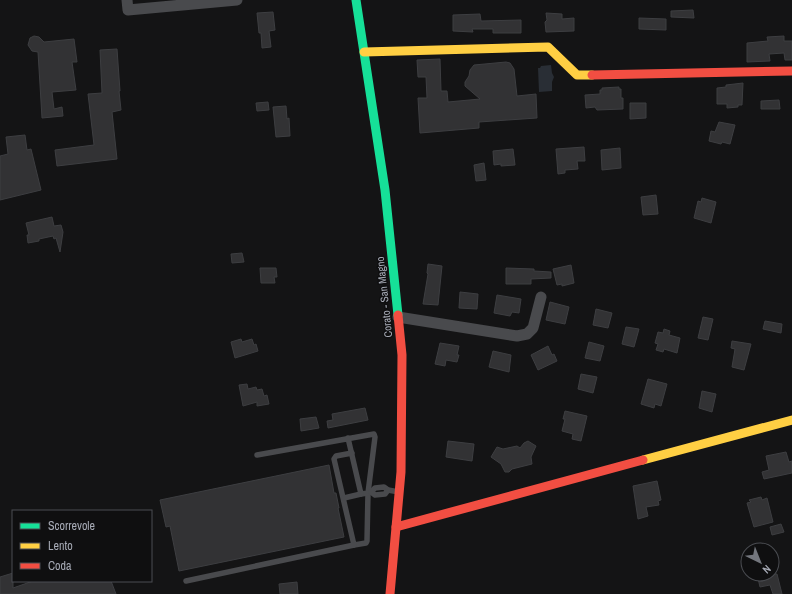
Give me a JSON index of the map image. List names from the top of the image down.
{
  "streets": {
    "street": ["Corato - San Magno"]
  },
  "legend": ["Scorrevole", "Lento", "Coda"],
  "north": "bottom right"
}
